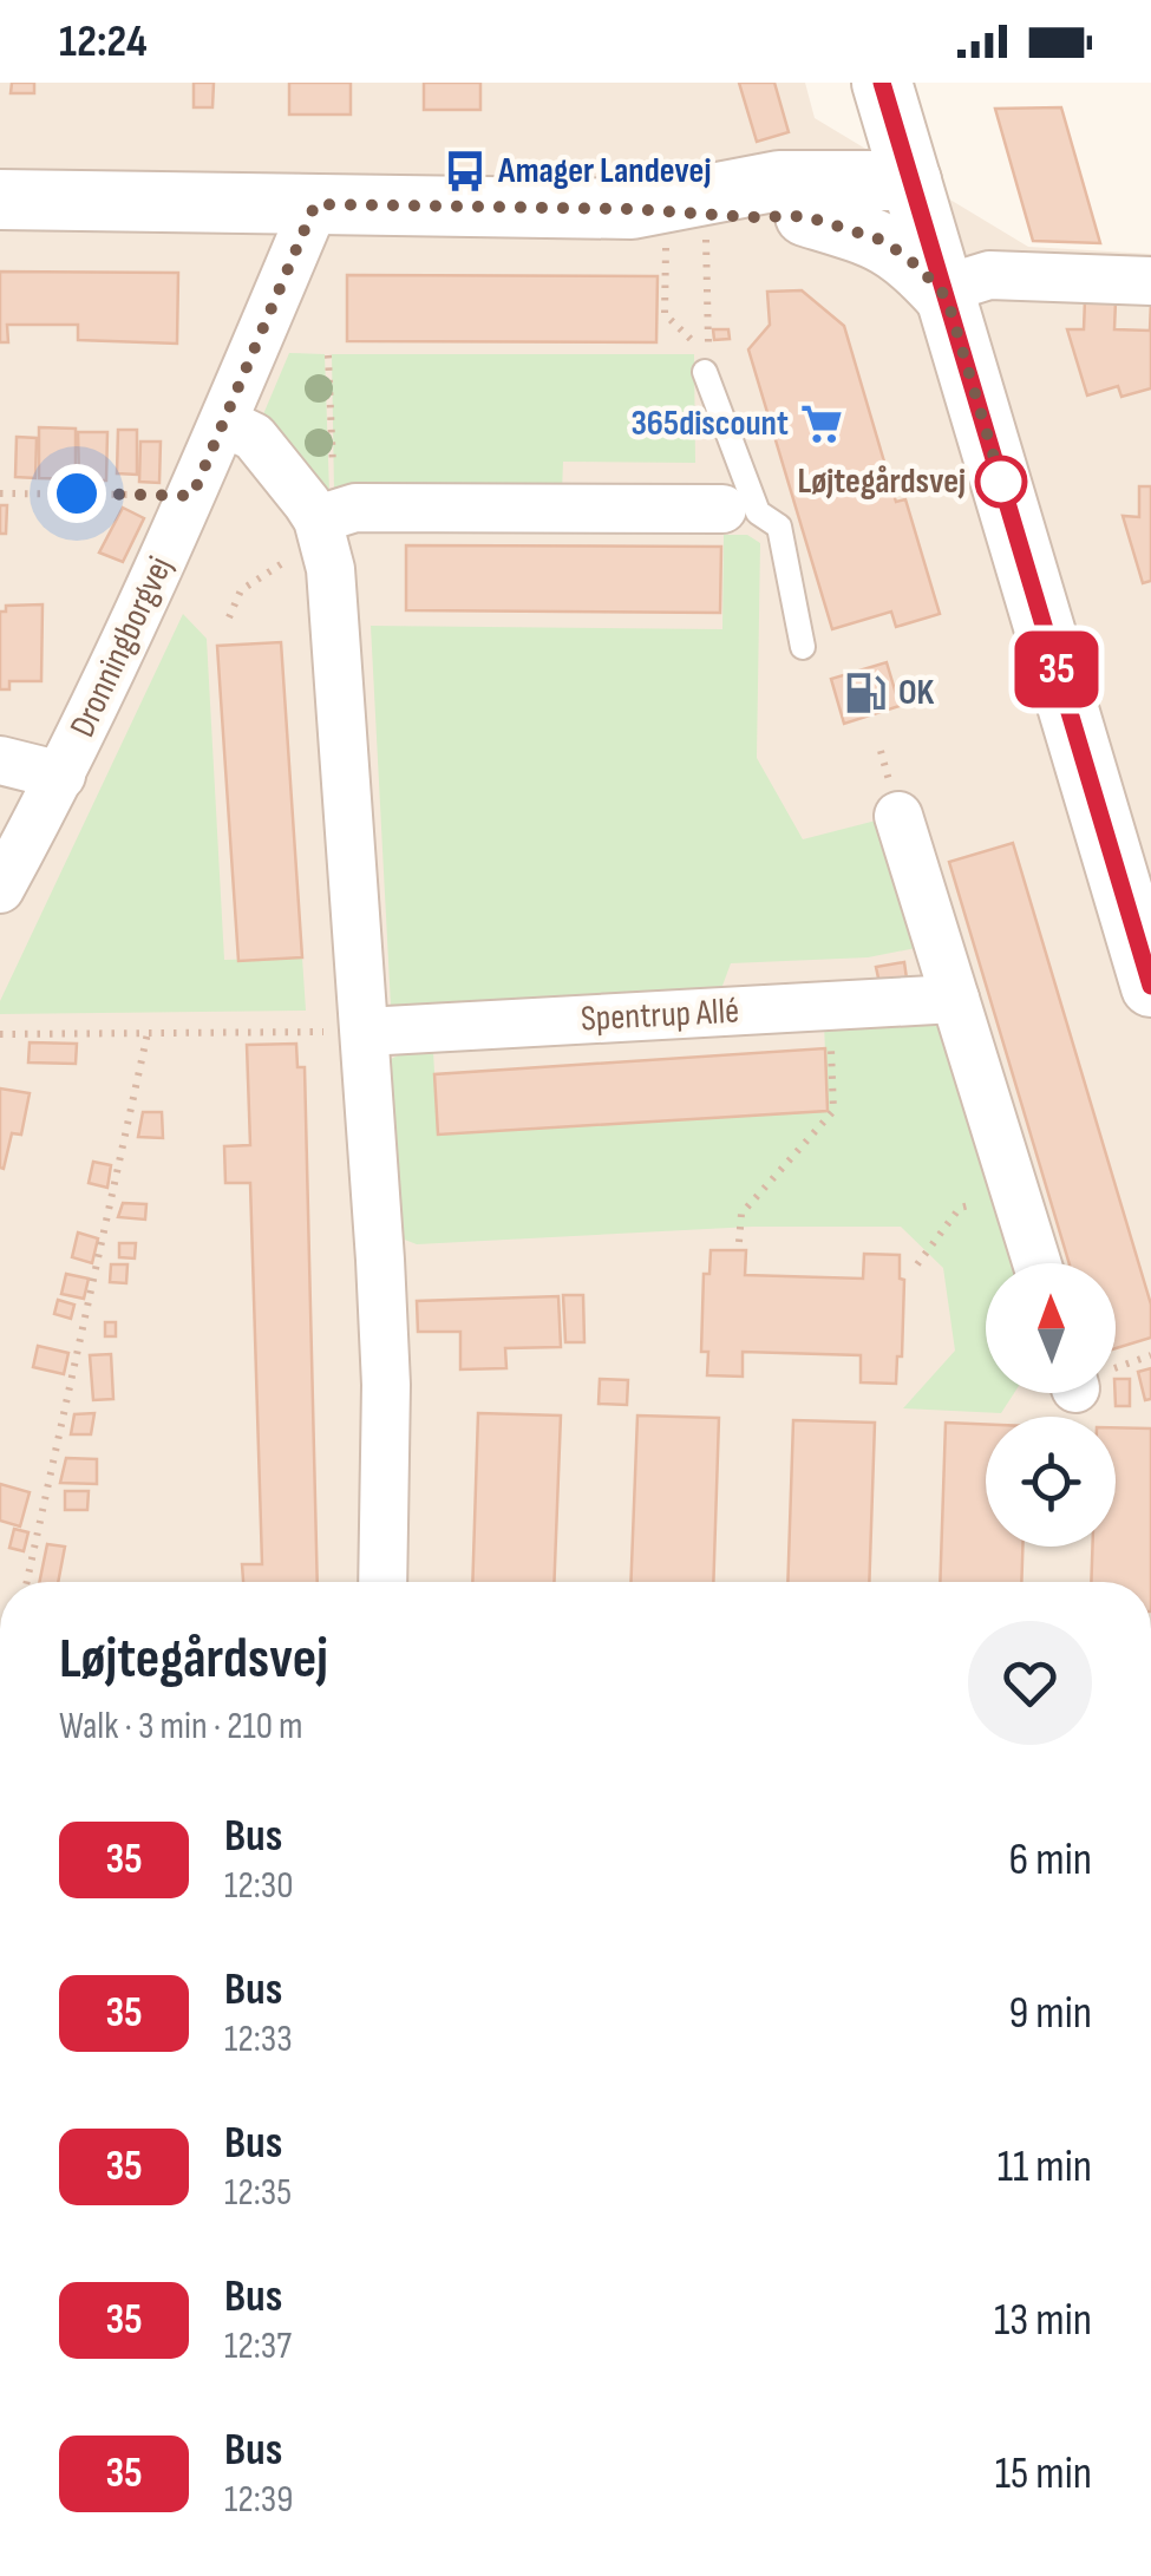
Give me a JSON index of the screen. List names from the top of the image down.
{
  "streets": {
    "street": ["Dronningborgvej", "Spentrup Allé"]
  },
  "places": {
    "bus stop": ["Amager Landevej"],
    "supermarket": ["365discount"],
    "other": ["Løjtegårdsvej"],
    "fuel station": ["OK"]
  },
  "lines": ["bus line 35"],
  "north": "top",
  "page": {
    "status": "12:24",
    "on_map": "35",
    "heading": ["Løjtegårdsvej", "Walk · 3 min · 210 m"],
    "list": [
      {
        "mark": "35",
        "name": "Bus",
        "note": "12:30",
        "value": "6 min"
      },
      {
        "mark": "35",
        "name": "Bus",
        "note": "12:33",
        "value": "9 min"
      },
      {
        "mark": "35",
        "name": "Bus",
        "note": "12:35",
        "value": "11 min"
      },
      {
        "mark": "35",
        "name": "Bus",
        "note": "12:37",
        "value": "13 min"
      },
      {
        "mark": "35",
        "name": "Bus",
        "note": "12:39",
        "value": "15 min"
      }
    ]
  }
}
